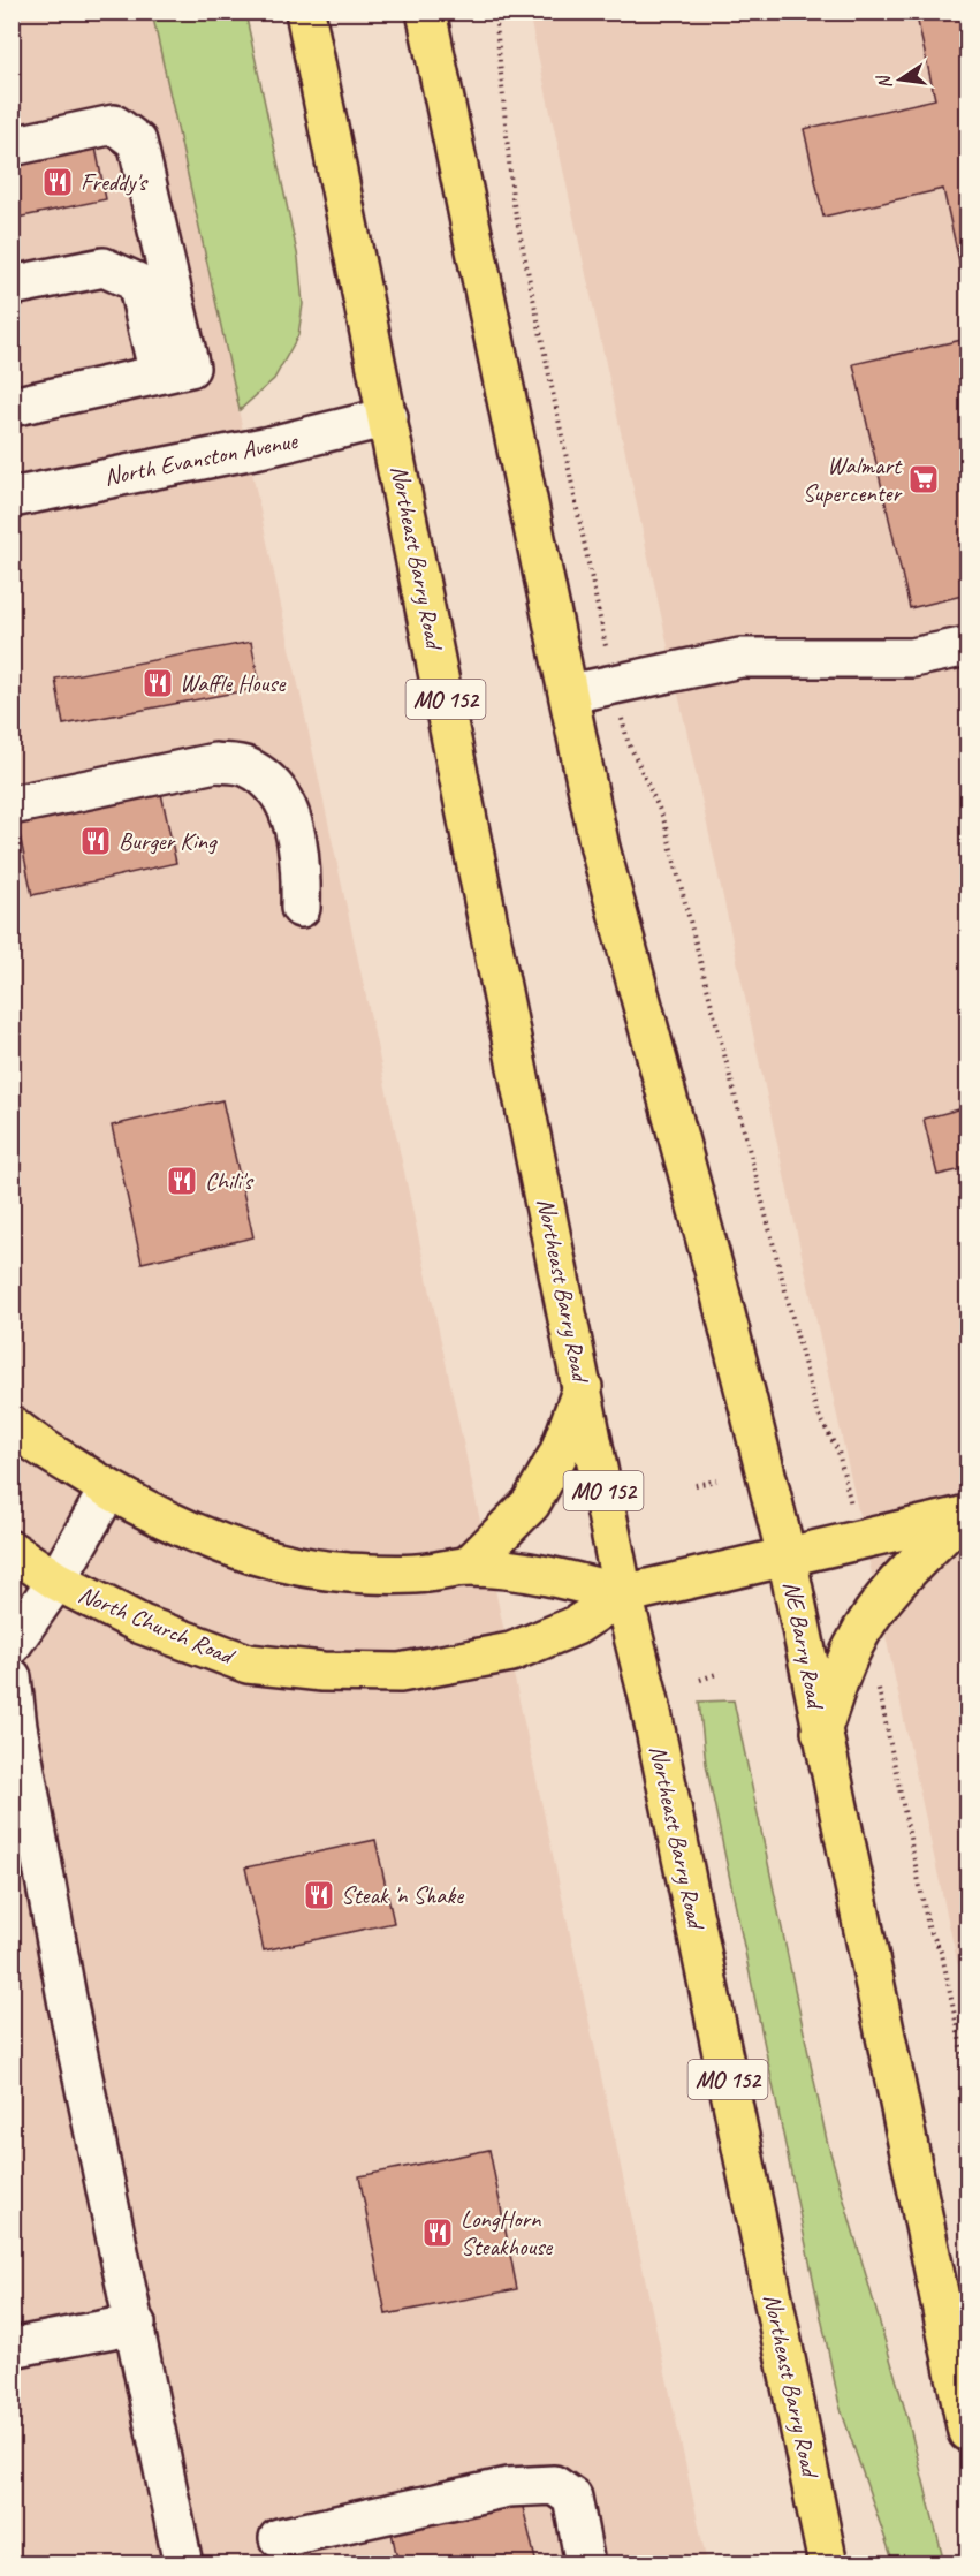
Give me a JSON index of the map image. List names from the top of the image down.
{
  "streets": {
    "main road": [
      "Northeast Barry Road",
      "MO 152",
      "North Church Road",
      "NE Barry Road"
    ],
    "street": ["North Evanston Avenue"]
  },
  "crossings": [
    ["North Evanston Avenue", "Northeast Barry Road"],
    ["Northeast Barry Road", "North Church Road"],
    ["North Church Road", "NE Barry Road"]
  ],
  "places": {
    "restaurant": [
      "Freddy's",
      "Waffle House",
      "Burger King",
      "Chili's",
      "Steak 'n Shake",
      "LongHorn Steakhouse"
    ],
    "supermarket": ["Walmart Supercenter"]
  },
  "north": "left"
}
